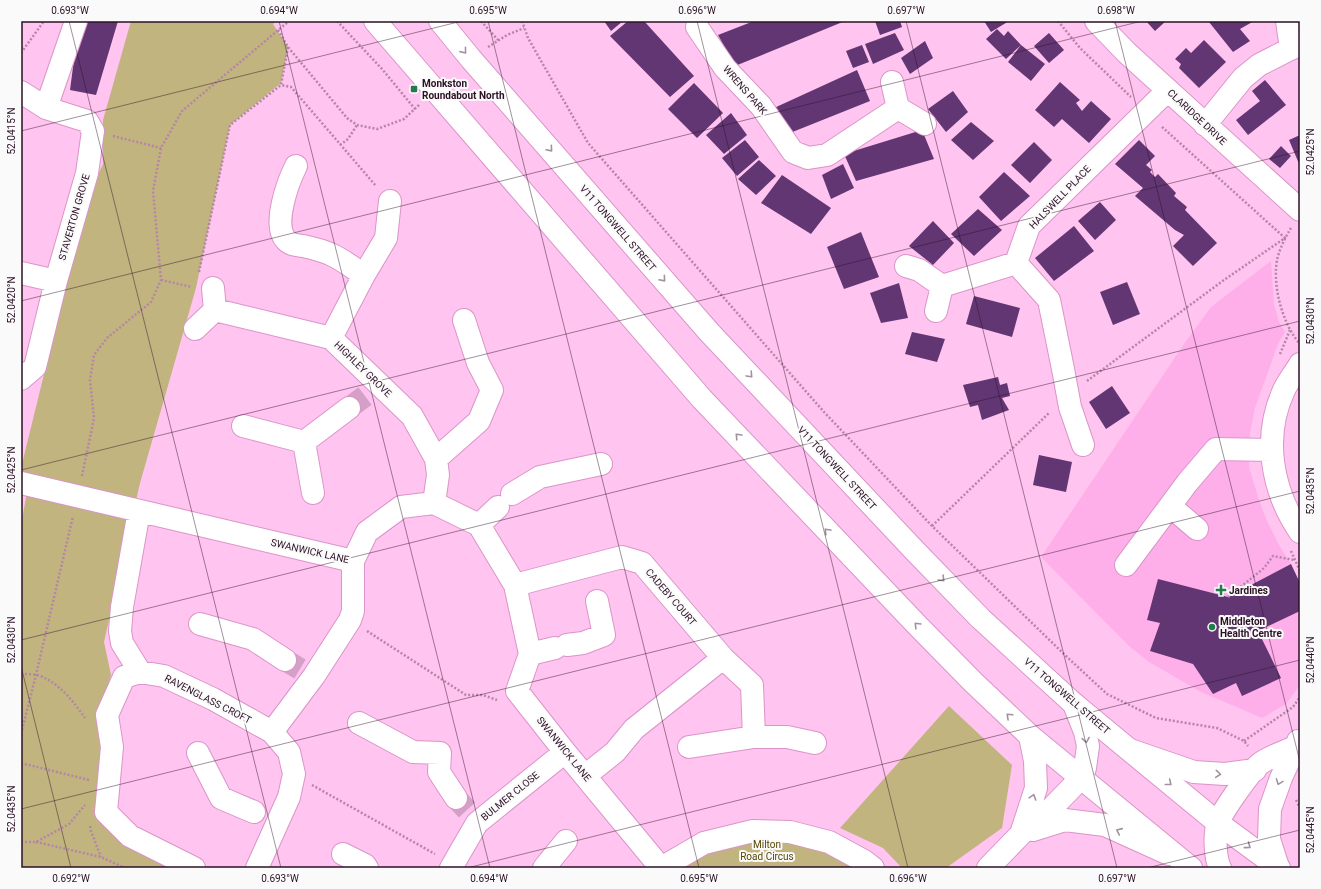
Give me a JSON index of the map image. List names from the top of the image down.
{
  "streets": {
    "main road": [
      "WRENS PARK",
      "CLARIDGE DRIVE",
      "HALSWELL PLACE",
      "STAVERTON GROVE",
      "V11 TONGWELL STREET",
      "HIGHLEY GROVE",
      "SWANWICK LANE",
      "CADEBY COURT",
      "RAVENGLASS CROFT",
      "BULMER CLOSE"
    ]
  },
  "crossings": [
    ["CLARIDGE DRIVE", "HALSWELL PLACE"],
    ["HIGHLEY GROVE", "SWANWICK LANE"],
    ["SWANWICK LANE", "BULMER CLOSE"]
  ],
  "parks": ["Milton Road Circus"],
  "places": {
    "transit": ["Monkston Roundabout North"],
    "health": ["Jardines"],
    "other": ["Middleton Health Centre"]
  },
  "coordinates": [
    "0.693°W",
    "0.694°W",
    "0.695°W",
    "0.696°W",
    "0.697°W",
    "0.698°W",
    "52.0415°N",
    "52.0425°N",
    "52.0420°N",
    "52.0430°N",
    "52.0435°N",
    "52.0440°N",
    "52.0445°N",
    "0.692°W"
  ]
}
